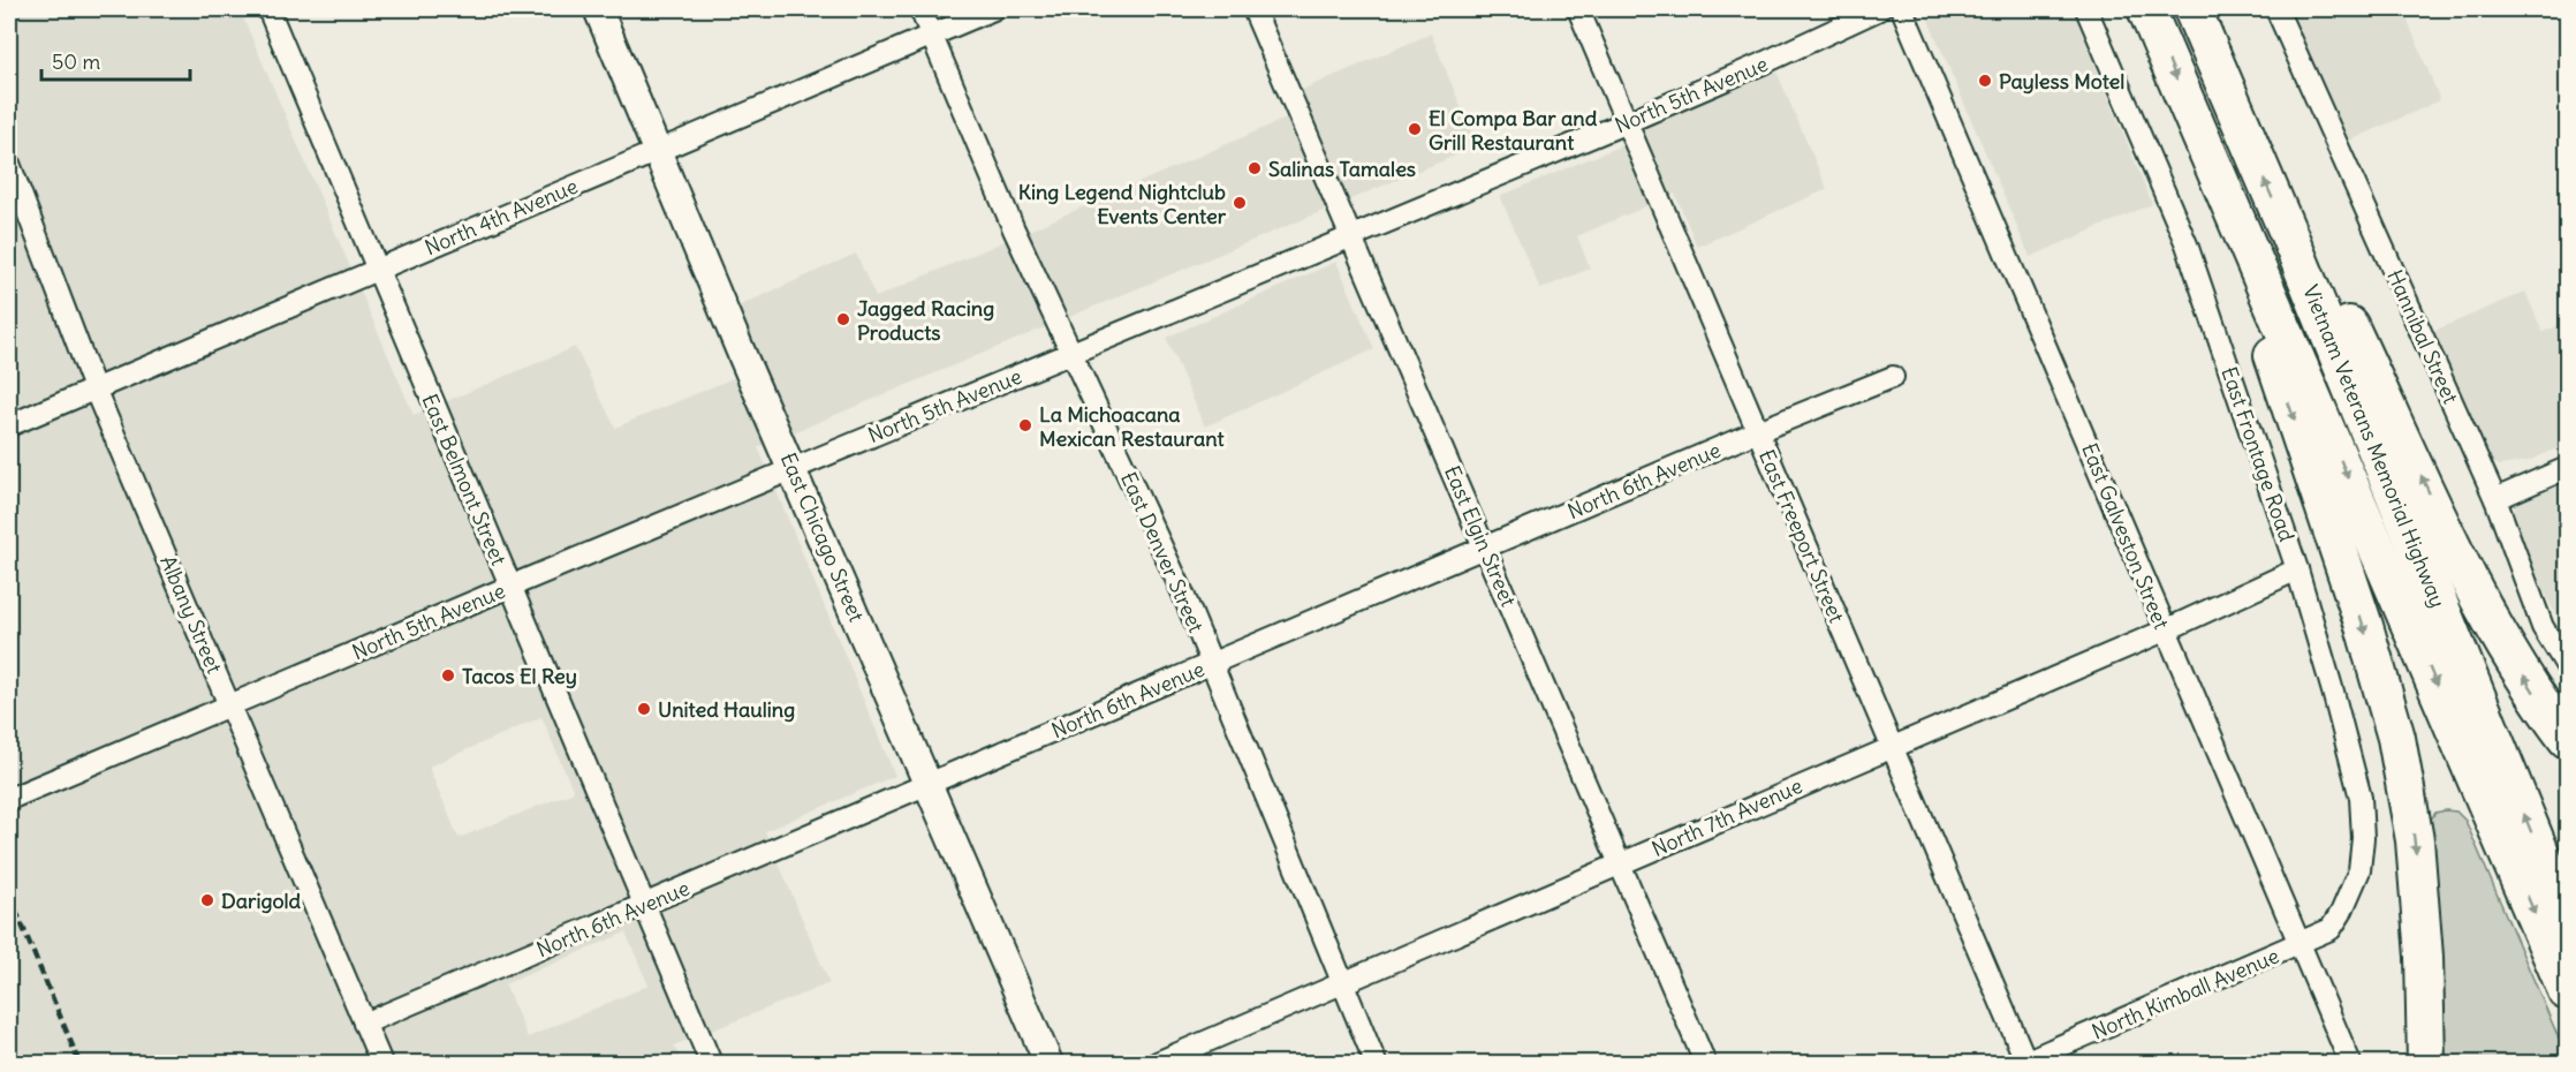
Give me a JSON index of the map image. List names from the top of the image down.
{
  "streets": {
    "highway": ["Vietnam Veterans Memorial Highway"],
    "street": [
      "North 5th Avenue",
      "North 4th Avenue",
      "Hannibal Street",
      "East Frontage Road",
      "East Belmont Street",
      "North 6th Avenue",
      "East Elgin Street",
      "East Freeport Street",
      "East Galveston Street",
      "East Chicago Street",
      "East Denver Street",
      "Albany Street",
      "North 7th Avenue",
      "North Kimball Avenue"
    ]
  },
  "crossings": [
    ["North 5th Avenue", "East Belmont Street"],
    ["North 5th Avenue", "East Elgin Street"],
    ["North 5th Avenue", "East Freeport Street"],
    ["North 5th Avenue", "East Chicago Street"],
    ["North 5th Avenue", "East Denver Street"],
    ["North 5th Avenue", "Albany Street"],
    ["North 4th Avenue", "East Belmont Street"],
    ["North 4th Avenue", "East Chicago Street"],
    ["North 4th Avenue", "East Denver Street"],
    ["North 4th Avenue", "Albany Street"],
    ["East Frontage Road", "North 7th Avenue"],
    ["East Frontage Road", "North Kimball Avenue"],
    ["East Belmont Street", "North 6th Avenue"],
    ["North 6th Avenue", "East Elgin Street"],
    ["North 6th Avenue", "East Freeport Street"],
    ["North 6th Avenue", "East Chicago Street"],
    ["North 6th Avenue", "East Denver Street"],
    ["North 6th Avenue", "Albany Street"],
    ["East Elgin Street", "North 7th Avenue"],
    ["East Freeport Street", "North 7th Avenue"],
    ["East Freeport Street", "North Kimball Avenue"],
    ["East Galveston Street", "North 7th Avenue"],
    ["East Galveston Street", "North Kimball Avenue"],
    ["East Denver Street", "North 7th Avenue"]
  ],
  "places": [
    "Payless Motel",
    "El Compa Bar and Grill Restaurant",
    "Salinas Tamales",
    "King Legend Nightclub Events Center",
    "Jagged Racing Products",
    "La Michoacana Mexican Restaurant",
    "Tacos El Rey",
    "United Hauling",
    "Darigold"
  ],
  "scale_bar": "50 m"
}
